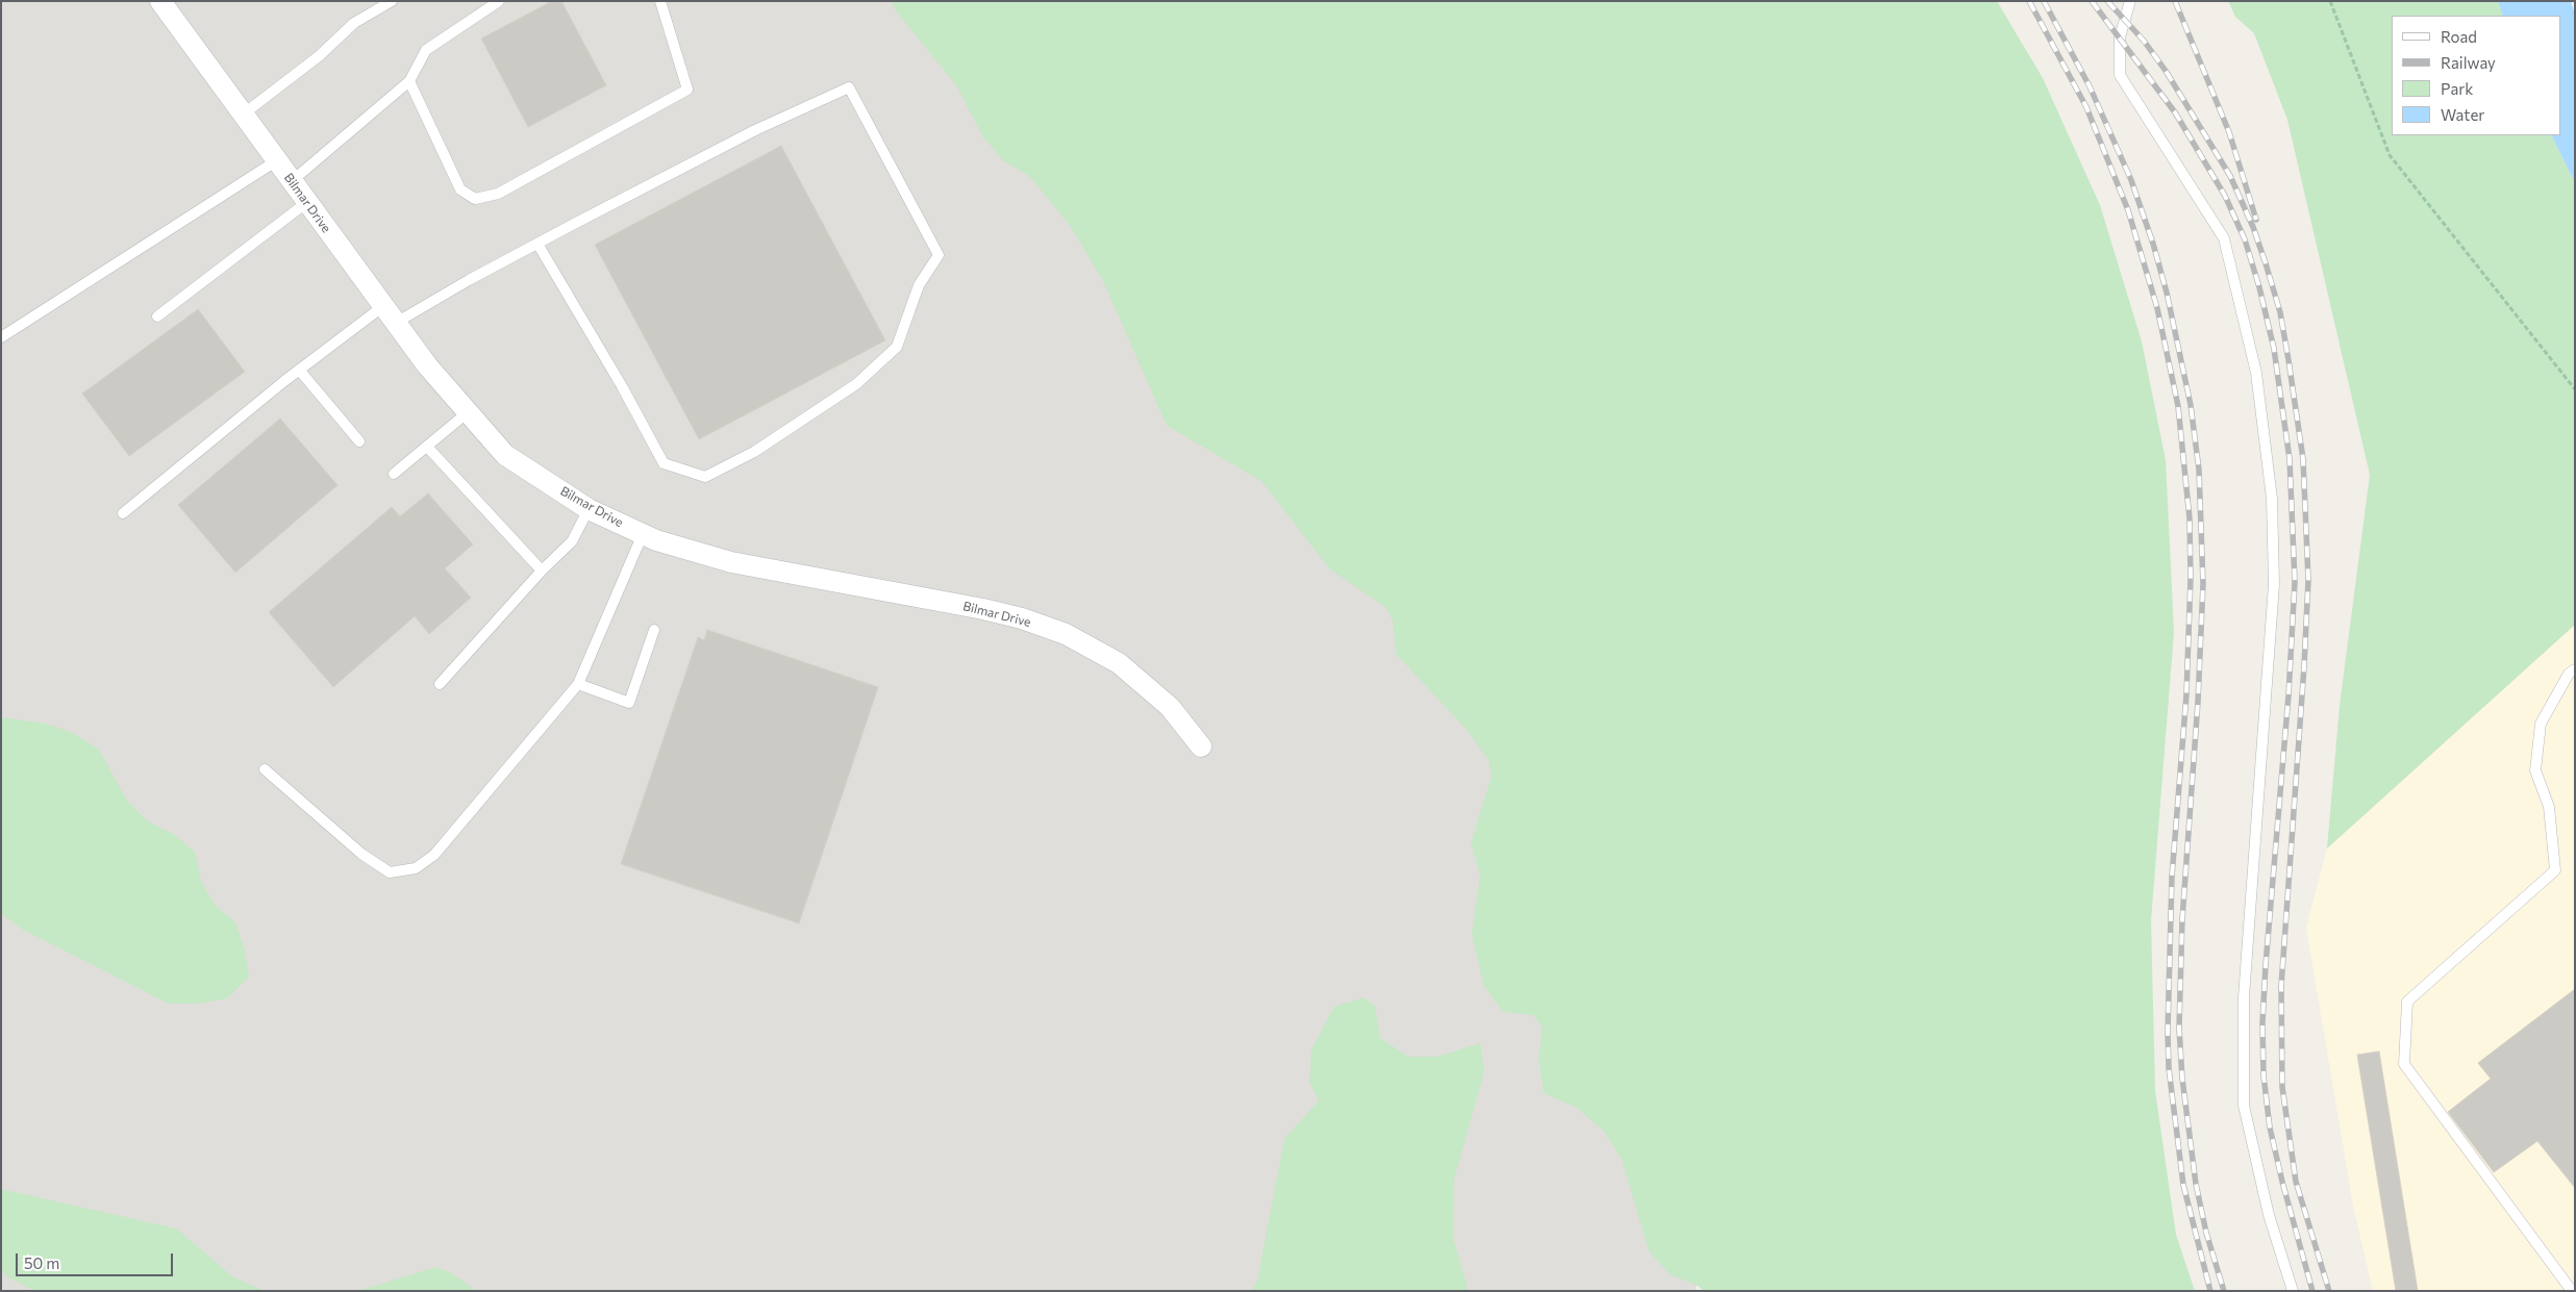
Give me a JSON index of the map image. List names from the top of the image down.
{
  "streets": {
    "street": ["Bilmar Drive"]
  },
  "legend": [
    "Road",
    "Railway",
    "Park",
    "Water"
  ],
  "scale_bar": "50 m"
}
